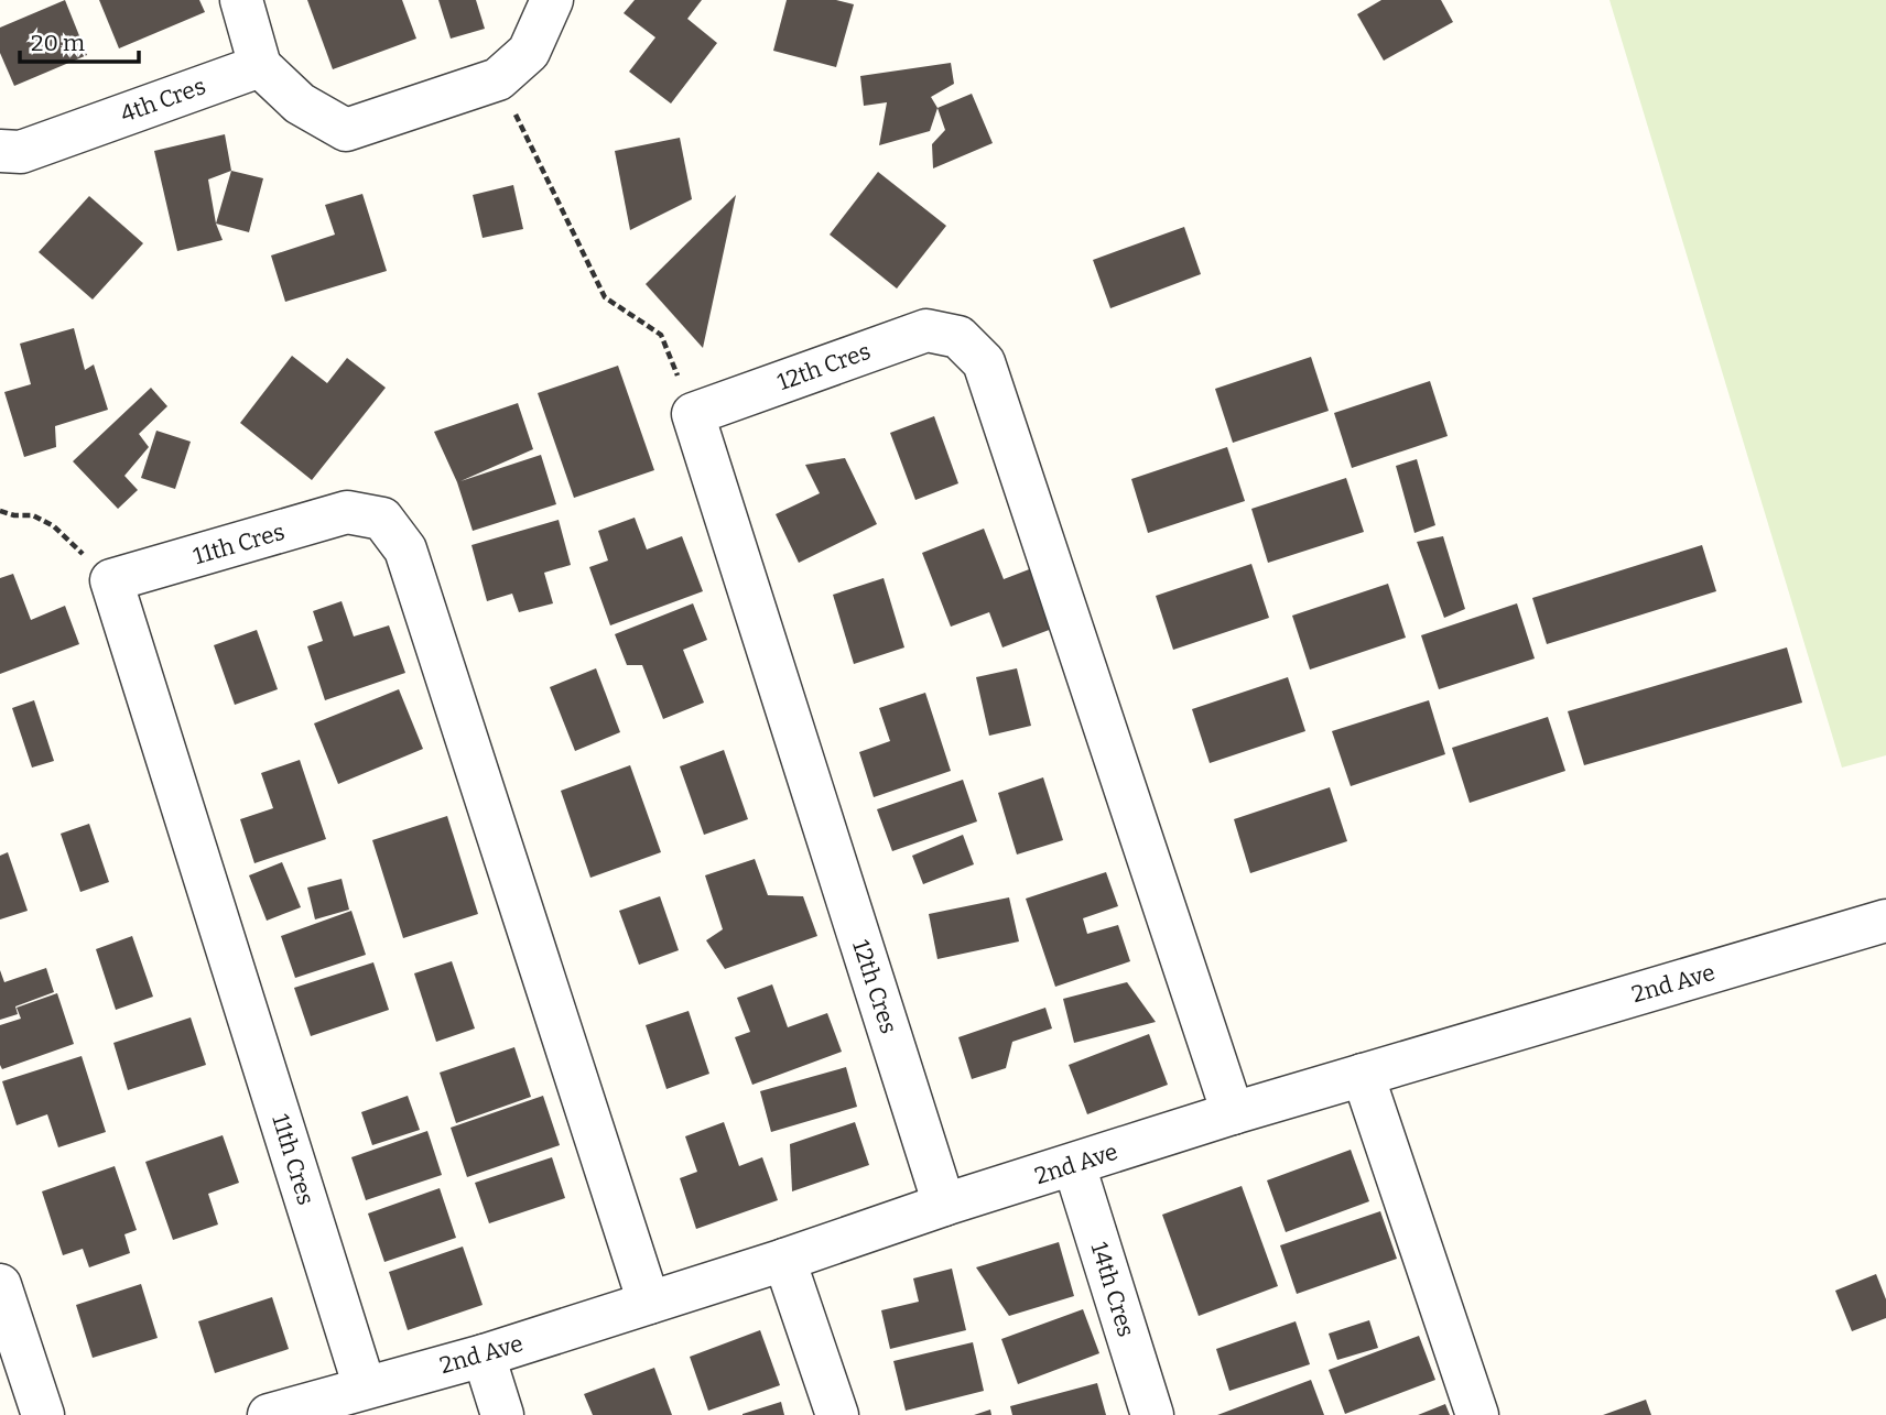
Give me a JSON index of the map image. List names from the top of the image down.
{
  "streets": {
    "street": [
      "4th Cres",
      "12th Cres",
      "11th Cres",
      "2nd Ave",
      "14th Cres"
    ]
  },
  "crossings": [
    ["12th Cres", "2nd Ave"],
    ["11th Cres", "2nd Ave"],
    ["2nd Ave", "14th Cres"]
  ],
  "scale_bar": "20 m"
}
